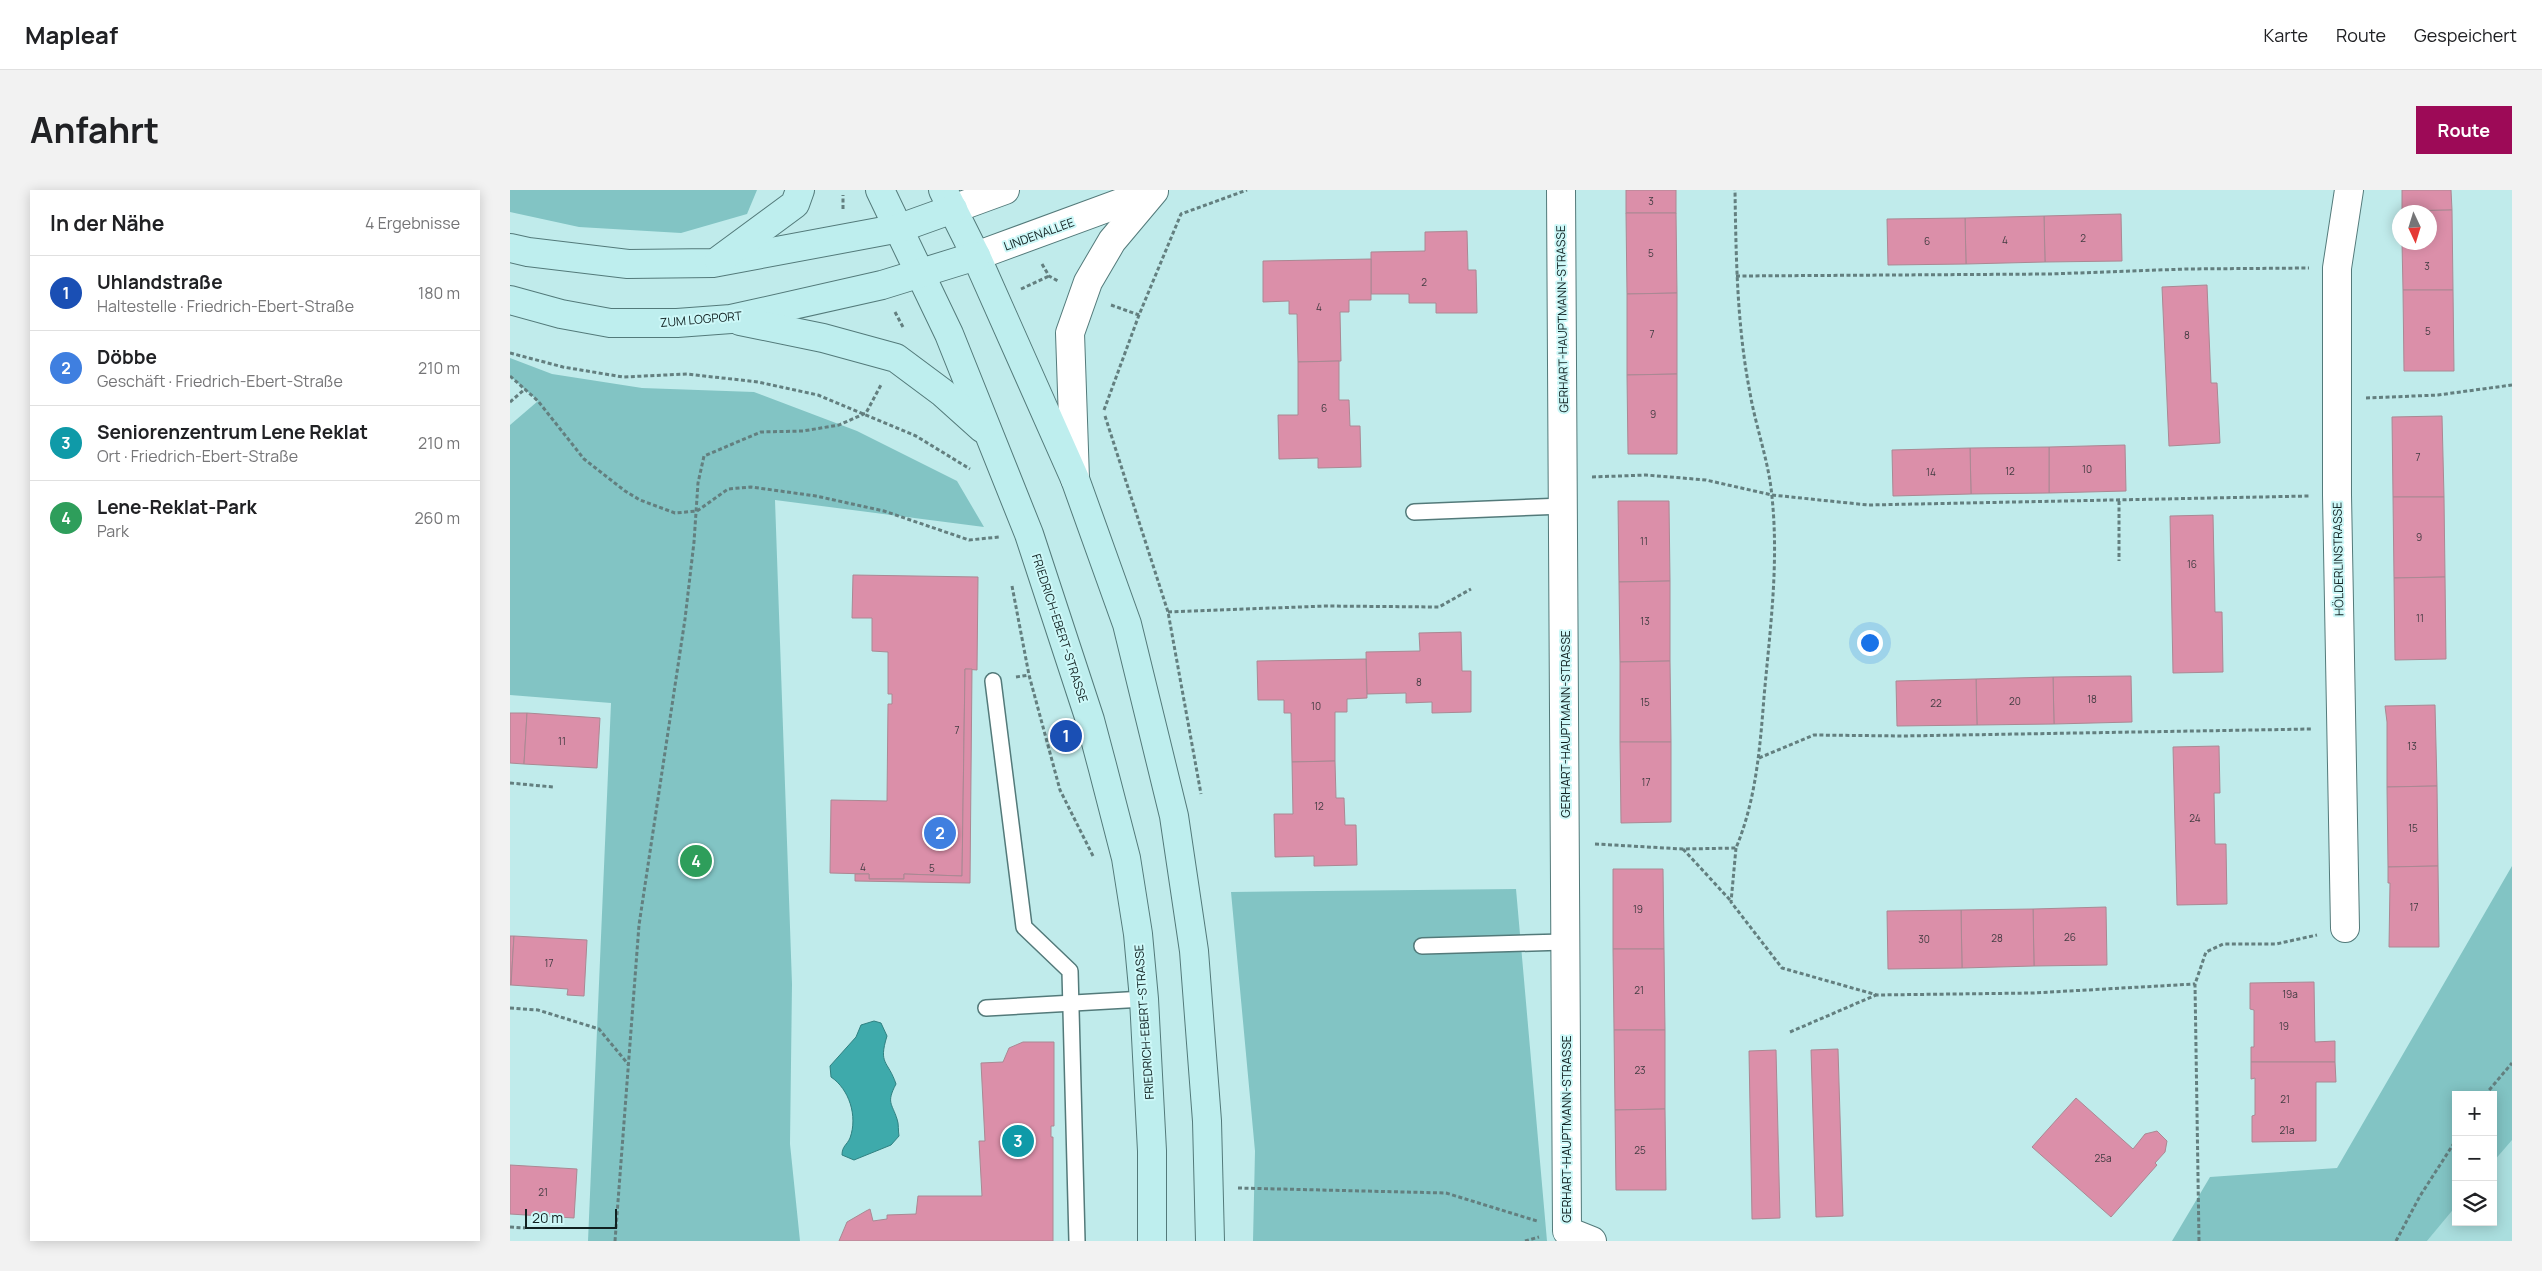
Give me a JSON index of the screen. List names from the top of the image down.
{
  "streets": {
    "main road": ["LINDENALLEE", "ZUM LOGPORT", "FRIEDRICH-EBERT-STRASSE"],
    "street": ["GERHART-HAUPTMANN-STRASSE", "HÖLDERLINSTRASSE"]
  },
  "crossings": [
    ["LINDENALLEE", "ZUM LOGPORT"],
    ["LINDENALLEE", "FRIEDRICH-EBERT-STRASSE"],
    ["ZUM LOGPORT", "FRIEDRICH-EBERT-STRASSE"]
  ],
  "house_numbers": [
    "3",
    "2",
    "4",
    "6",
    "5",
    "3",
    "2",
    "4",
    "5",
    "7",
    "8",
    "6",
    "9",
    "7",
    "10",
    "12",
    "14",
    "9",
    "11",
    "16",
    "11",
    "13",
    "8",
    "18",
    "20",
    "15",
    "22",
    "10",
    "7",
    "11",
    "13",
    "17",
    "12",
    "24",
    "15",
    "4",
    "5",
    "17",
    "19",
    "26",
    "28",
    "30",
    "17",
    "21",
    "19a",
    "19",
    "23",
    "21",
    "21a",
    "25",
    "25a",
    "21"
  ],
  "scale_bar": "20 m",
  "north": "bottom",
  "page": {
    "header": "Mapleaf",
    "nav": ["Karte", "Route", "Gespeichert"],
    "title": "Anfahrt",
    "buttons": "Route",
    "heading": ["In der Nähe", "4 Ergebnisse"],
    "list": [
      {
        "mark": "1",
        "name": "Uhlandstraße",
        "note": "Haltestelle · Friedrich-Ebert-Straße",
        "value": "180 m"
      },
      {
        "mark": "2",
        "name": "Döbbe",
        "note": "Geschäft · Friedrich-Ebert-Straße",
        "value": "210 m"
      },
      {
        "mark": "3",
        "name": "Seniorenzentrum Lene Reklat",
        "note": "Ort · Friedrich-Ebert-Straße",
        "value": "210 m"
      },
      {
        "mark": "4",
        "name": "Lene-Reklat-Park",
        "note": "Park",
        "value": "260 m"
      }
    ],
    "pins": [
      "1",
      "2",
      "4",
      "3"
    ],
    "map_buttons": ["+", "−"],
    "scale": "20 m"
  }
}
